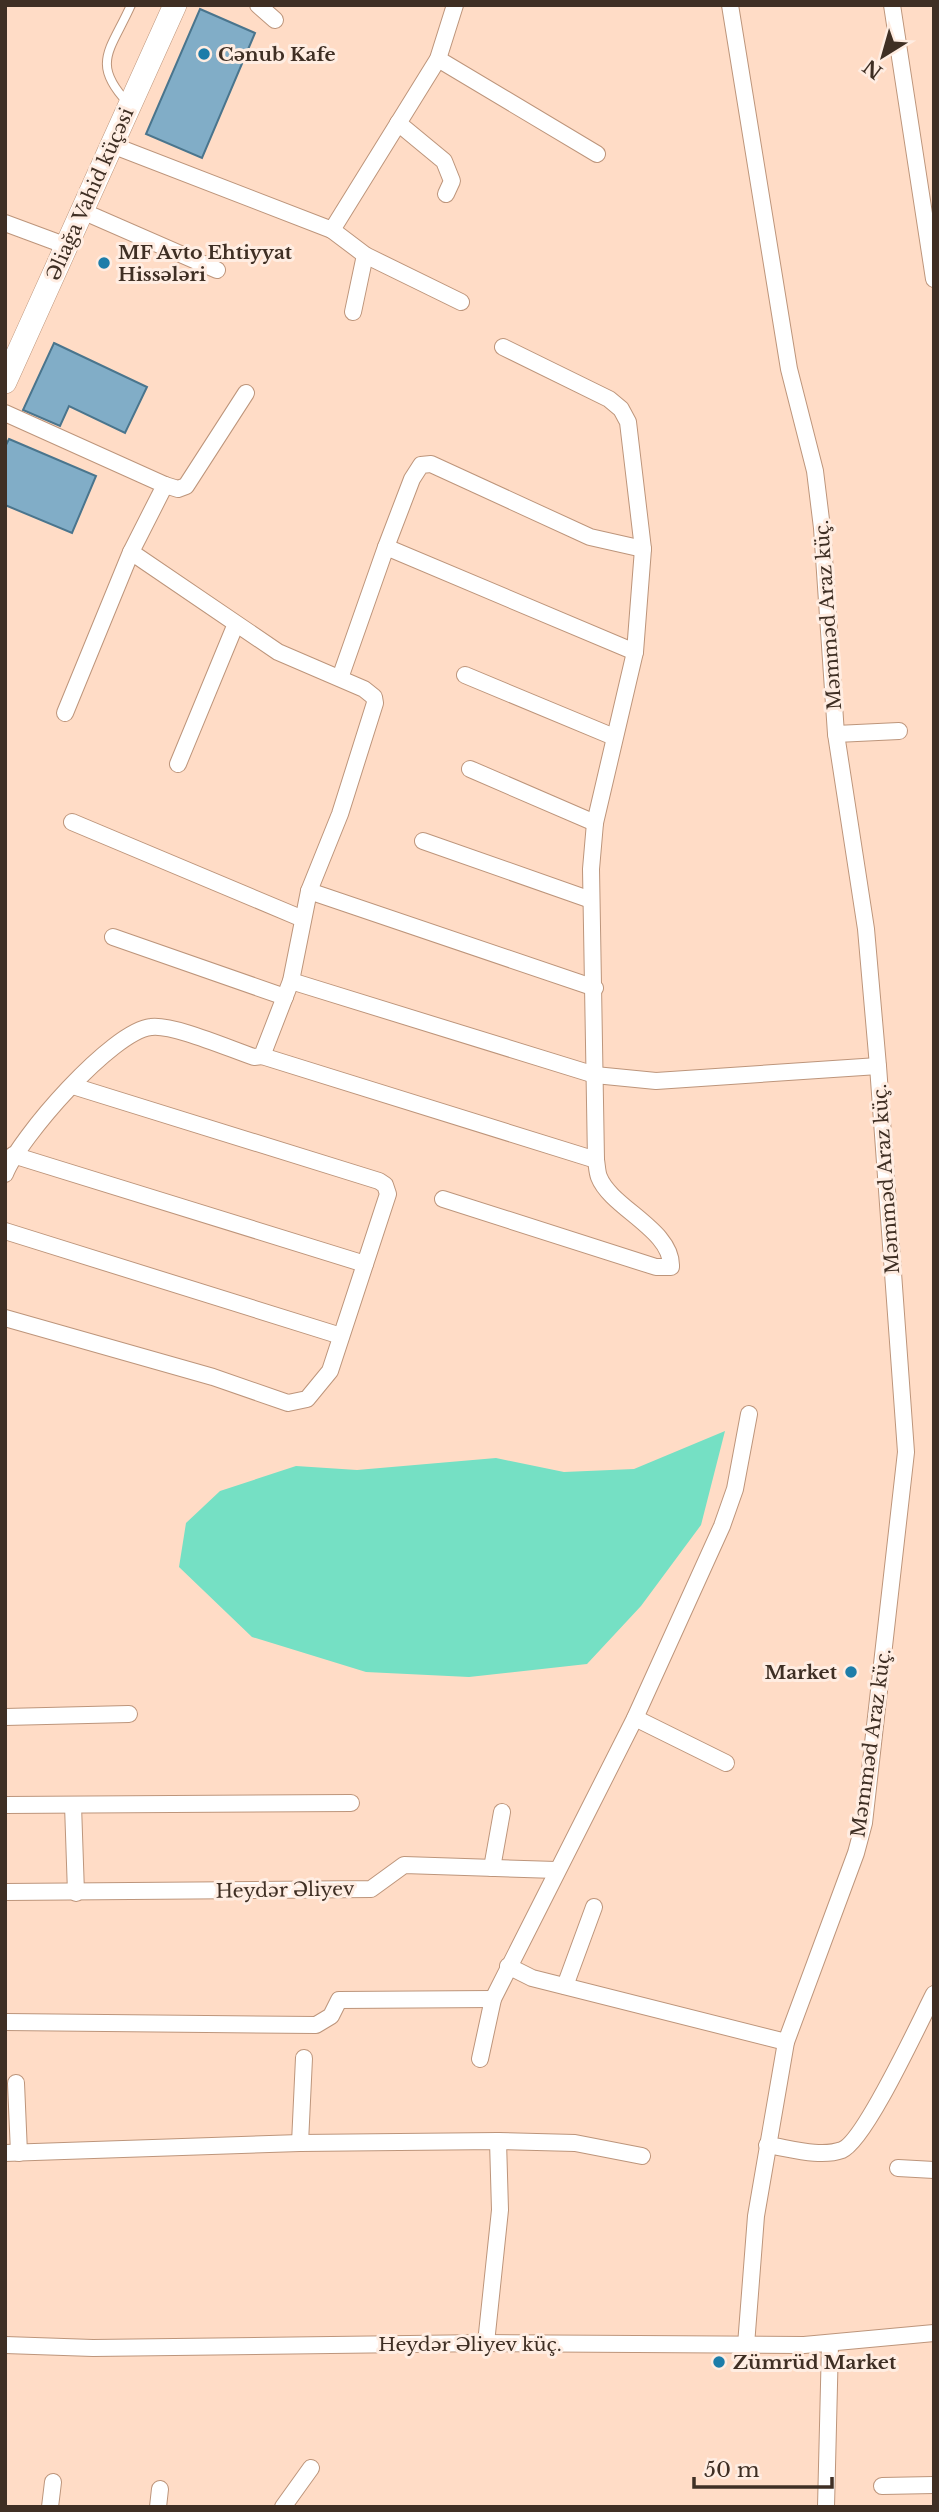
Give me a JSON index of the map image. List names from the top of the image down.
{
  "streets": {
    "main road": ["Əliağa Vahid küçəsi"],
    "street": ["Məmməd Araz küç.", "Heydər Əliyev", "Heydər Əliyev küç."]
  },
  "crossings": [
    ["Məmməd Araz küç.", "Heydər Əliyev küç."]
  ],
  "places": [
    "Cənub Kafe",
    "MF Avto Ehtiyyat Hissələri",
    "Market",
    "Zümrüd Market"
  ],
  "scale_bar": "50 m",
  "north": "bottom left"
}
